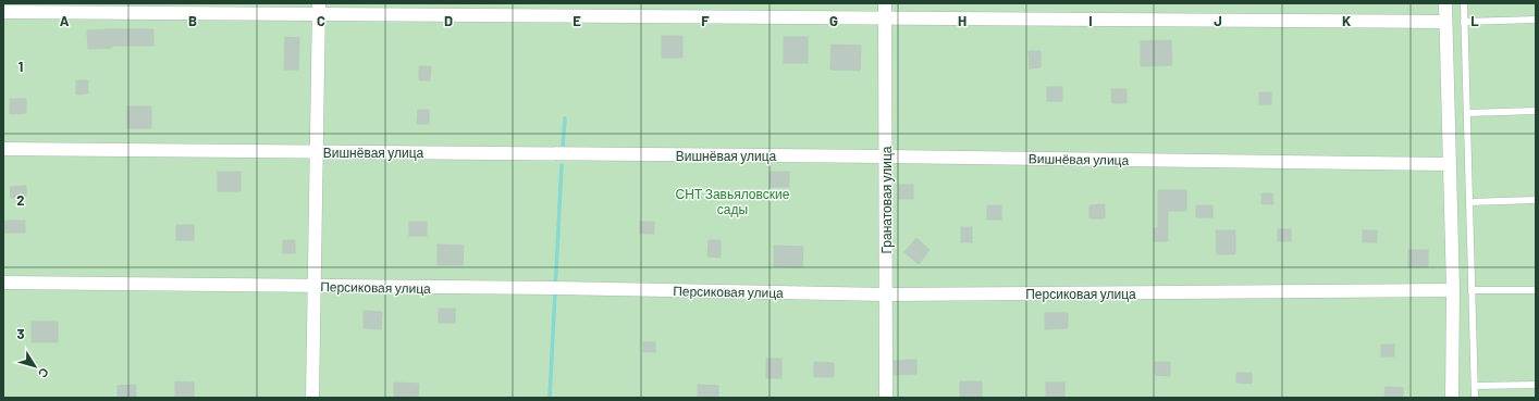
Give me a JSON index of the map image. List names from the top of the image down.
{
  "streets": {
    "street": ["Вишнёвая улица", "Гранатовая улица", "Персиковая улица"]
  },
  "crossings": [
    ["Вишнёвая улица", "Гранатовая улица"],
    ["Гранатовая улица", "Персиковая улица"]
  ],
  "parks": ["СНТ Завьяловские сады"],
  "north": "bottom right",
  "grid": {
    "columns": [
      "A",
      "B",
      "C",
      "D",
      "E",
      "F",
      "G",
      "H",
      "I",
      "J",
      "K",
      "L"
    ],
    "rows": ["1", "2", "3"]
  }
}
